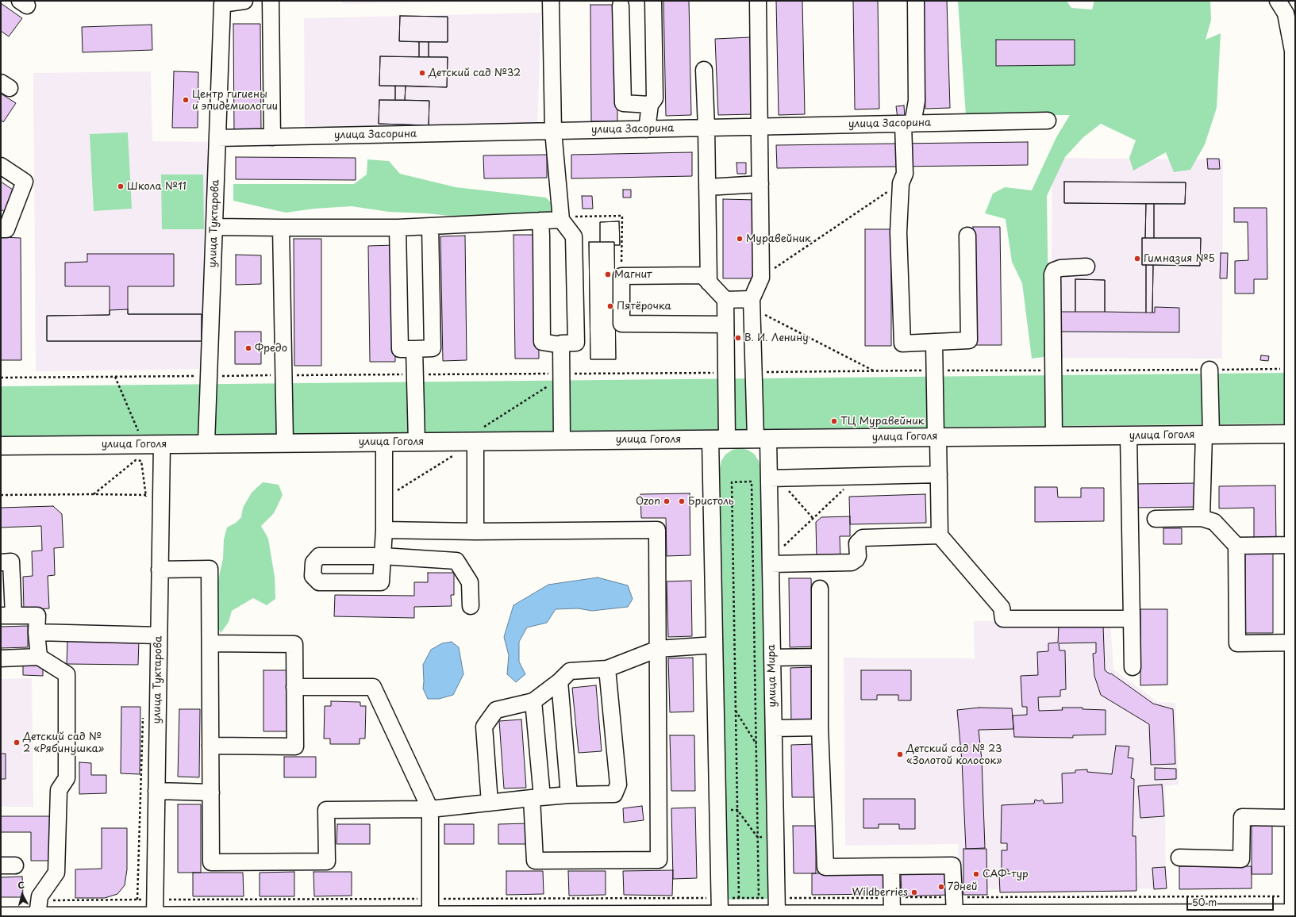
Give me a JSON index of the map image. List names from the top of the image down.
{
  "streets": {
    "main road": ["улица Гоголя"],
    "street": ["улица Засорина", "улица Туктарова", "улица Мира"]
  },
  "crossings": [
    ["улица Засорина", "улица Туктарова"],
    ["улица Туктарова", "улица Гоголя"],
    ["улица Гоголя", "улица Мира"]
  ],
  "places": [
    "Детский сад №32",
    "Центр гигиены и эпидемиологии",
    "Школа №11",
    "Муравейник",
    "Гимназия №5",
    "Магнит",
    "Пятёрочка",
    "В. И. Ленину",
    "Фредо",
    "ТЦ Муравейник",
    "Ozon",
    "Бристоль",
    "Детский сад № 2 «Рябинушка»",
    "Детский сад № 23 «Золотой колосок»",
    "САФ-тур",
    "7дней",
    "Wildberries"
  ],
  "scale_bar": "50 m",
  "north": "top"
}
